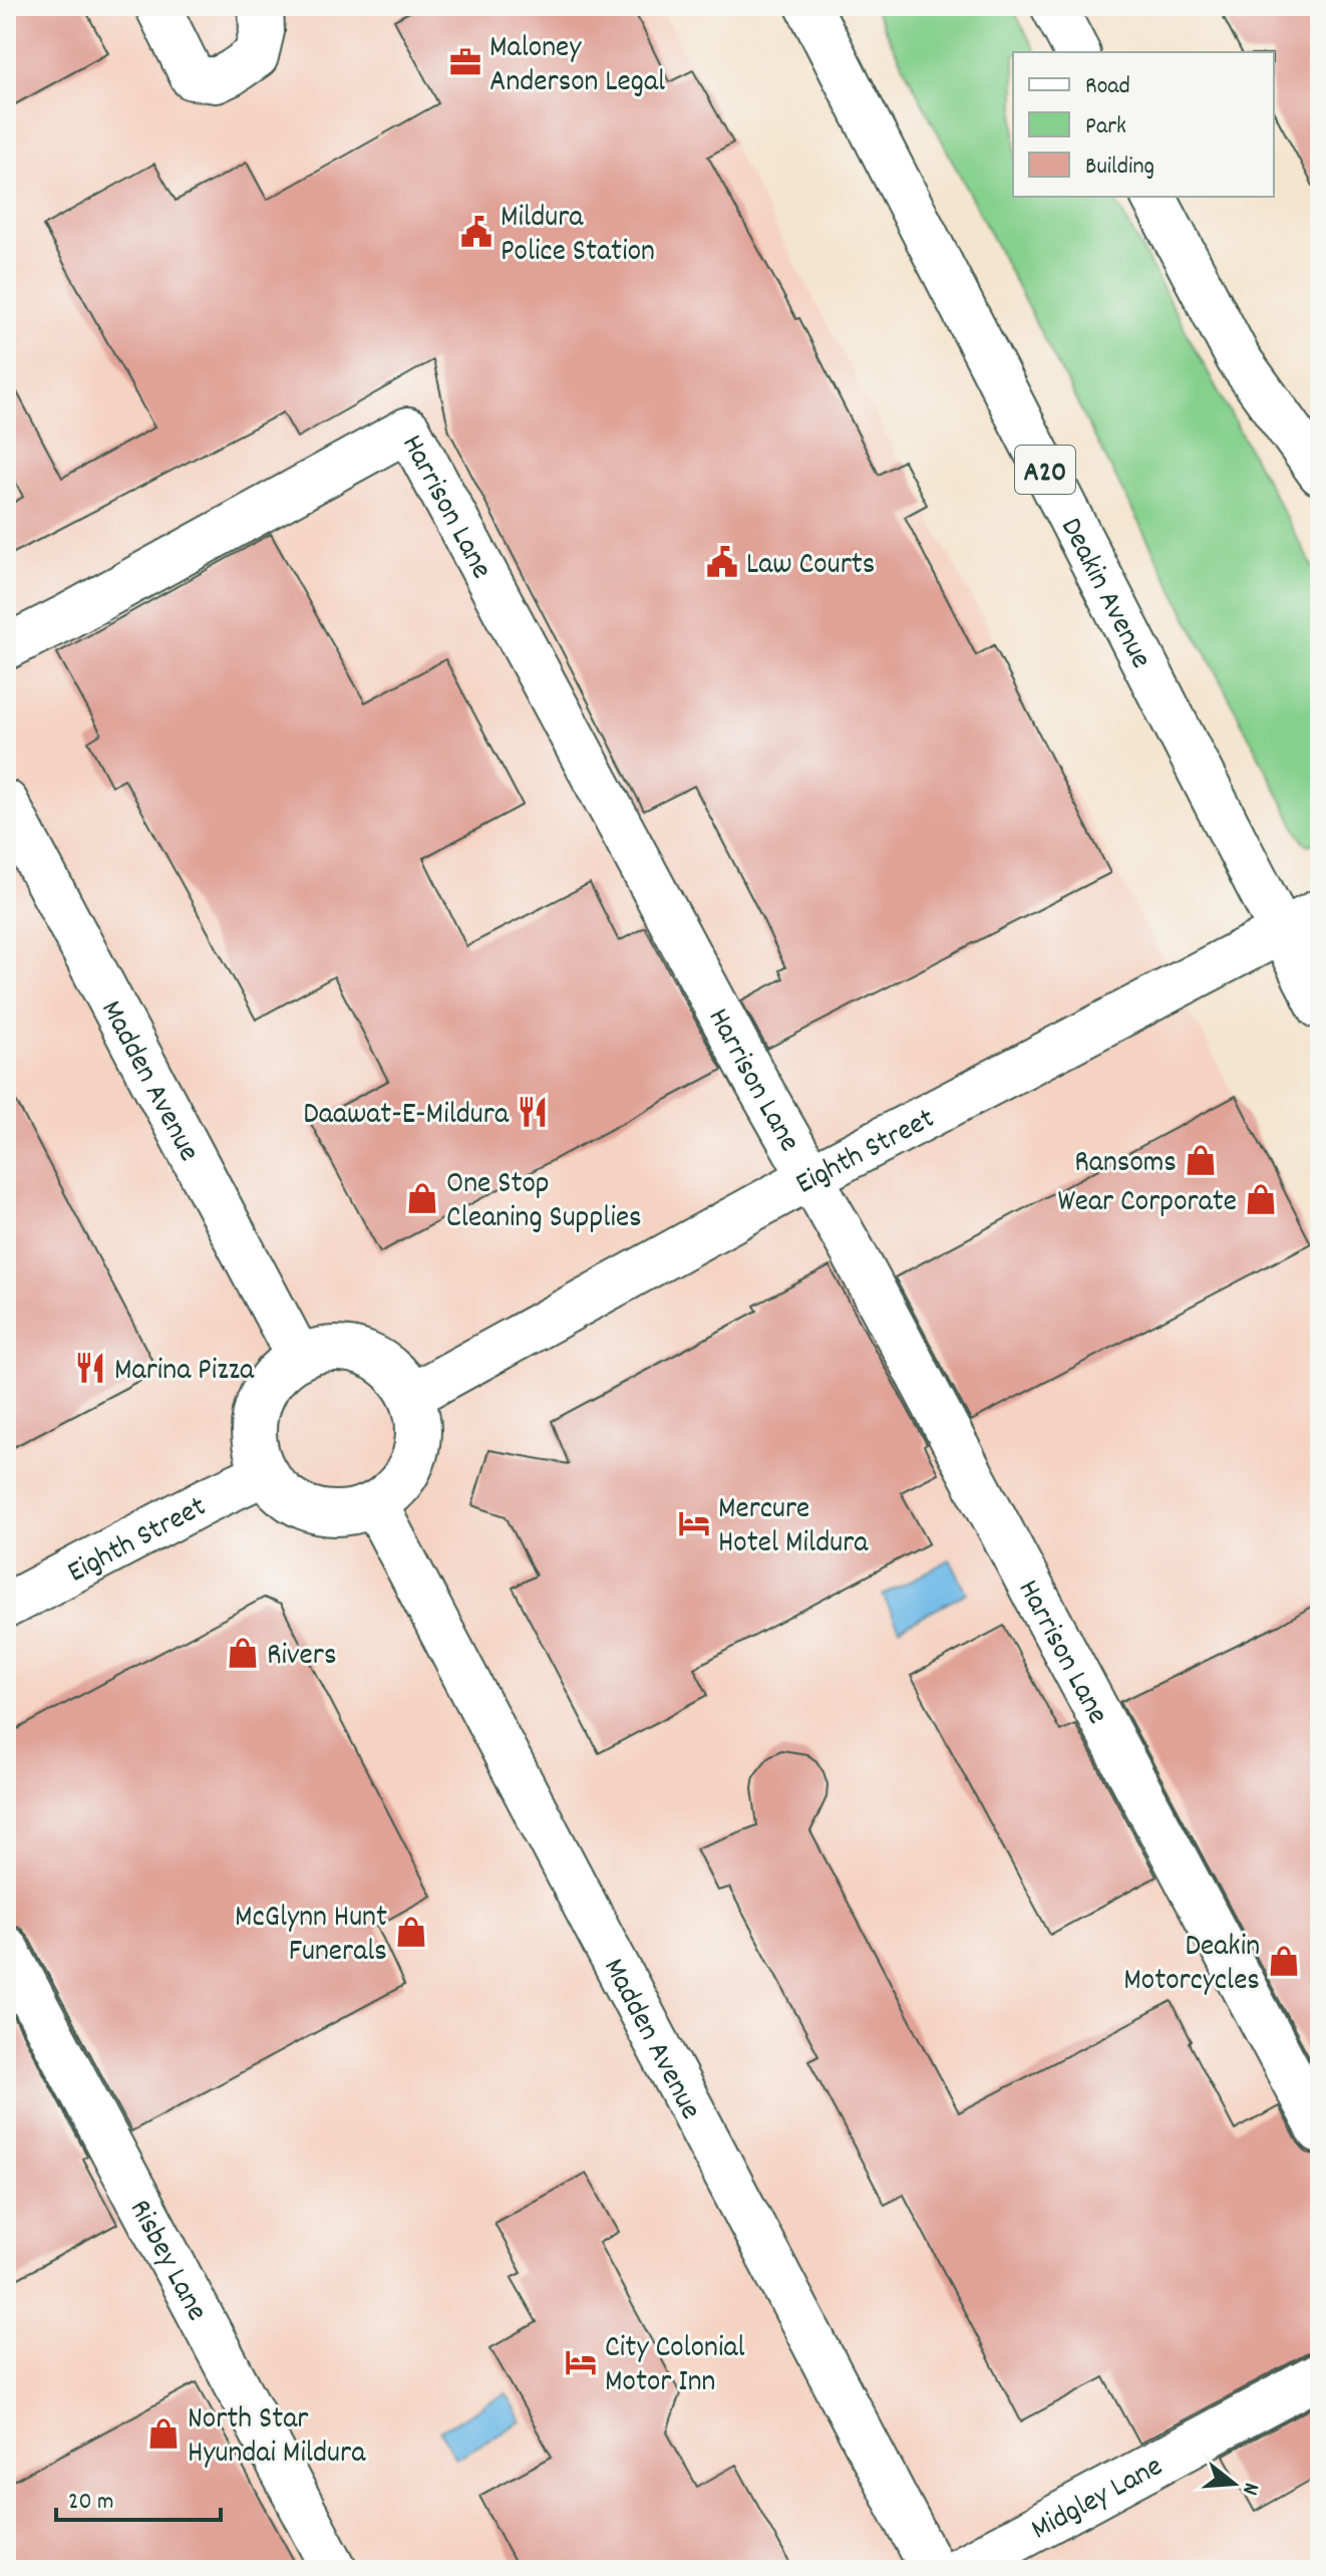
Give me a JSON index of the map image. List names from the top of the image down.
{
  "streets": {
    "main road": [
      "A20",
      "Harrison Lane",
      "Deakin Avenue",
      "Madden Avenue",
      "Eighth Street",
      "Risbey Lane",
      "Midgley Lane"
    ]
  },
  "crossings": [
    ["Harrison Lane", "Eighth Street"],
    ["Deakin Avenue", "Eighth Street"],
    ["Madden Avenue", "Eighth Street"]
  ],
  "places": {
    "office": ["Maloney Anderson Legal"],
    "public building": ["Mildura Police Station", "Law Courts"],
    "restaurant": ["Daawat-E-Mildura", "Marina Pizza"],
    "shop": [
      "Ransoms",
      "One Stop Cleaning Supplies",
      "Wear Corporate",
      "Rivers",
      "McGlynn Hunt Funerals",
      "Deakin Motorcycles",
      "North Star Hyundai Mildura"
    ],
    "hotel": ["Mercure Hotel Mildura", "City Colonial Motor Inn"]
  },
  "legend": ["Road", "Park", "Building"],
  "scale_bar": "20 m",
  "north": "right"
}
